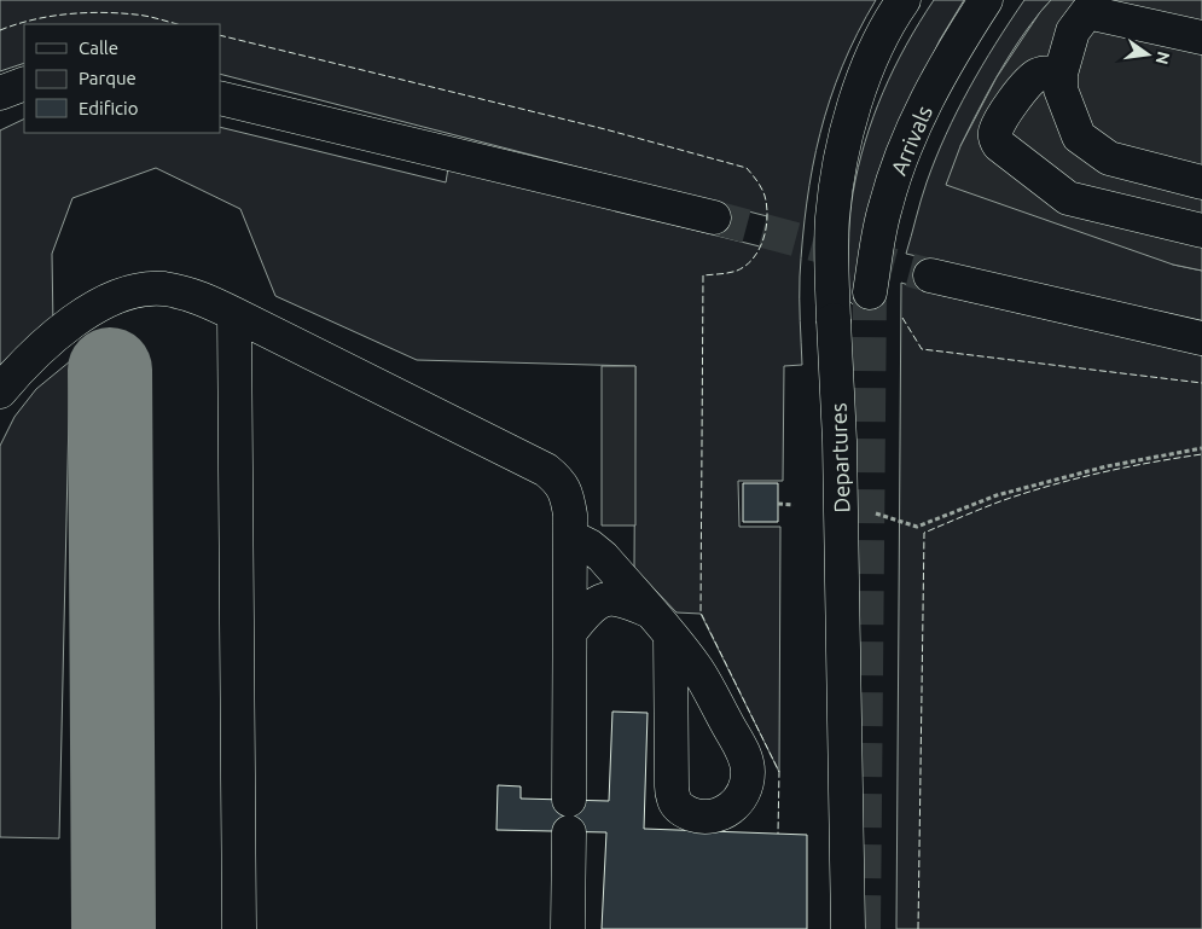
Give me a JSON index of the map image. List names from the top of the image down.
{
  "streets": {
    "street": ["Arrivals", "Departures"]
  },
  "legend": ["Calle", "Parque", "Edificio"],
  "north": "right"
}
